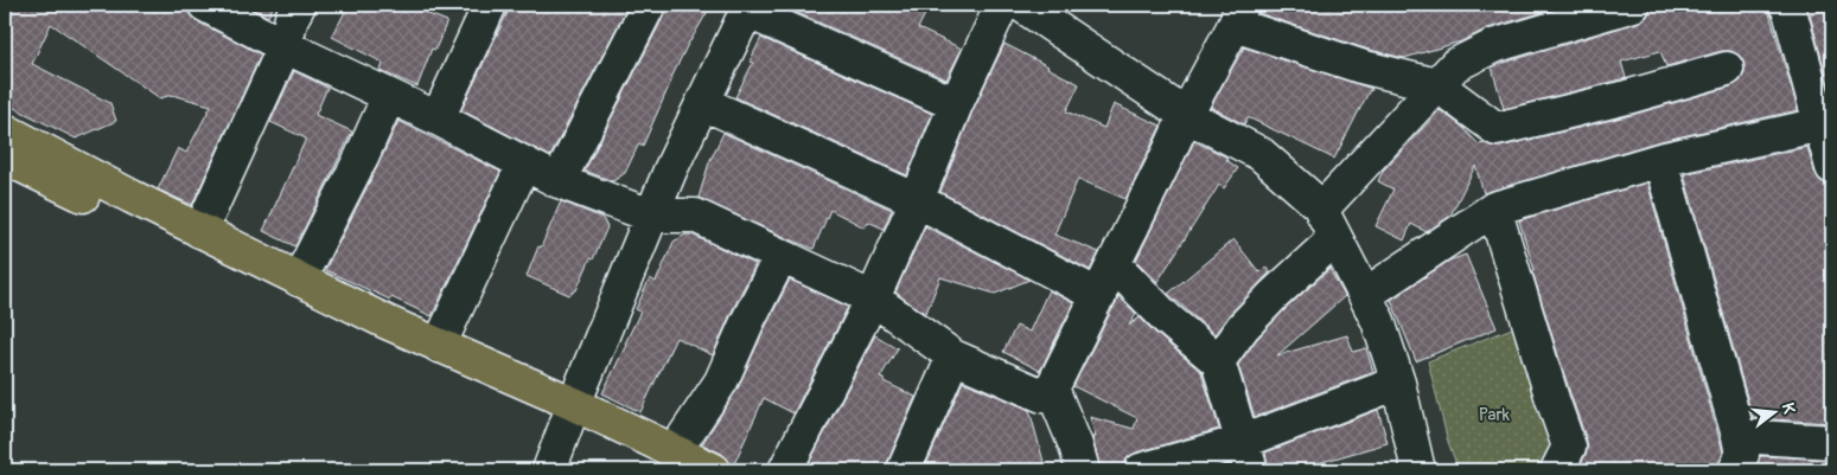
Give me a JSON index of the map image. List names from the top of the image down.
{
  "parks": ["Park"],
  "north": "right"
}
